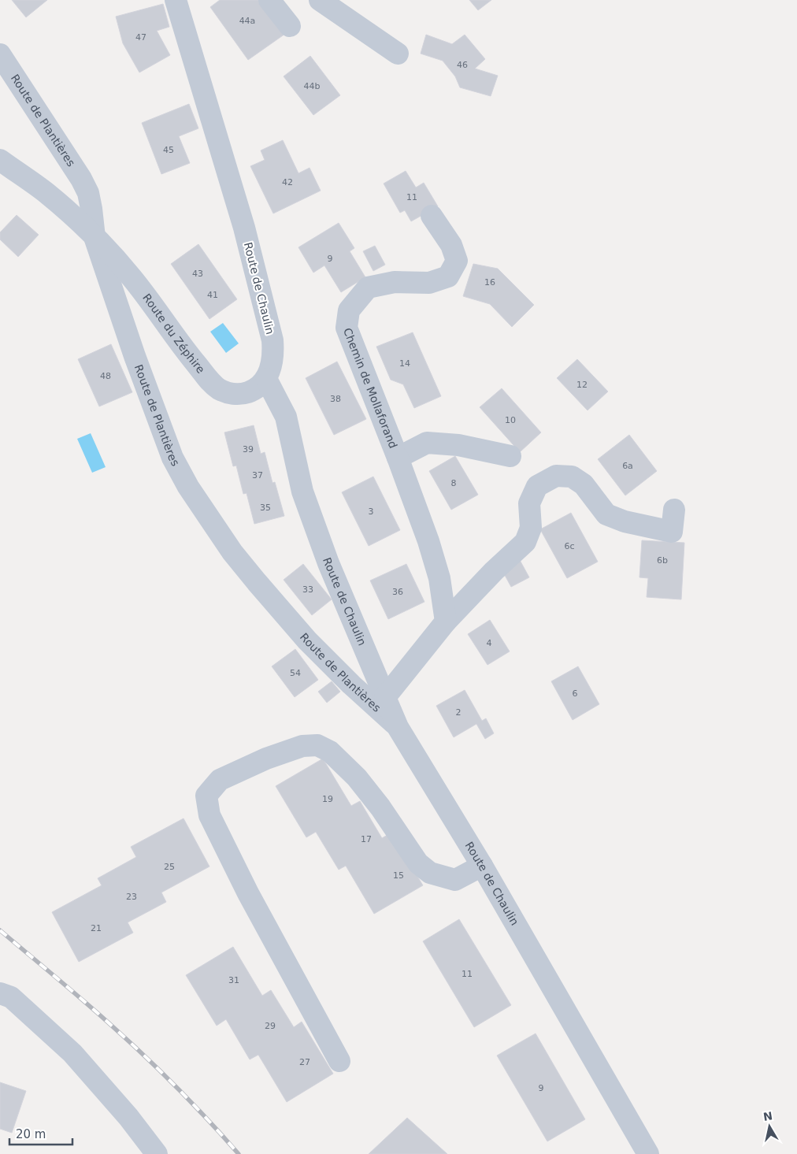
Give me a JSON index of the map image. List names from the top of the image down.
{
  "streets": {
    "street": [
      "Route de Plantières",
      "Route de Chaulin",
      "Route du Zéphire",
      "Chemin de Mollaforand"
    ]
  },
  "crossings": [
    ["Route de Plantières", "Route de Chaulin"],
    ["Route de Plantières", "Route du Zéphire"],
    ["Route de Chaulin", "Route du Zéphire"]
  ],
  "house_numbers": [
    "44a",
    "47",
    "46",
    "44b",
    "45",
    "42",
    "11",
    "9",
    "43",
    "16",
    "41",
    "14",
    "48",
    "12",
    "38",
    "10",
    "39",
    "6a",
    "37",
    "8",
    "35",
    "3",
    "6c",
    "6b",
    "33",
    "36",
    "4",
    "54",
    "6",
    "2",
    "19",
    "17",
    "25",
    "15",
    "23",
    "21",
    "11",
    "31",
    "29",
    "27",
    "9"
  ],
  "scale_bar": "20 m",
  "north": "top"
}
